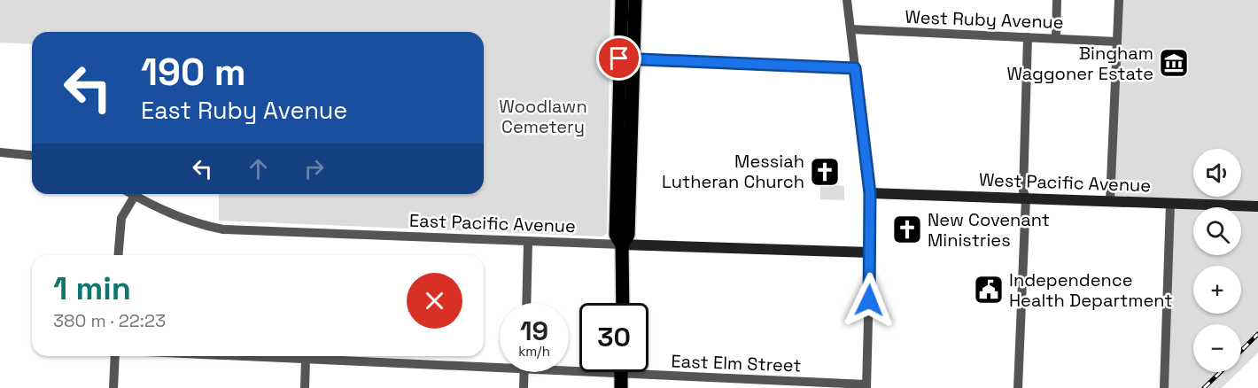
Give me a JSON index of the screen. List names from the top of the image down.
{
  "streets": {
    "street": [
      "West Ruby Avenue",
      "West Pacific Avenue",
      "East Pacific Avenue",
      "East Elm Street"
    ]
  },
  "parks": ["Woodlawn Cemetery"],
  "places": {
    "museum": ["Bingham Waggoner Estate"],
    "church": ["Messiah Lutheran Church", "New Covenant Ministries"],
    "public building": ["Independence Health Department"]
  },
  "page": {
    "turn": ["190 m", "East Ruby Avenue"],
    "map_buttons": ["+", "−"],
    "heading": ["1 min", "380 m · 22:23"],
    "speed": "19 km/h",
    "limit": "30"
  }
}
